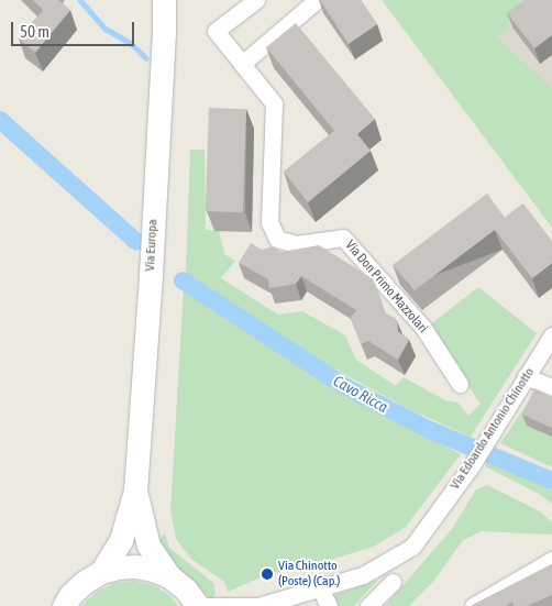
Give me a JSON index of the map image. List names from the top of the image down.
{
  "streets": {
    "main road": ["Via Europa"],
    "street": ["Via Don Primo Mazzolari", "Via Edoardo Antonio Chinotto"]
  },
  "water": ["Cavo Ricca"],
  "places": ["Via Chinotto (Poste) (Cap.)"],
  "scale_bar": "50 m"
}
